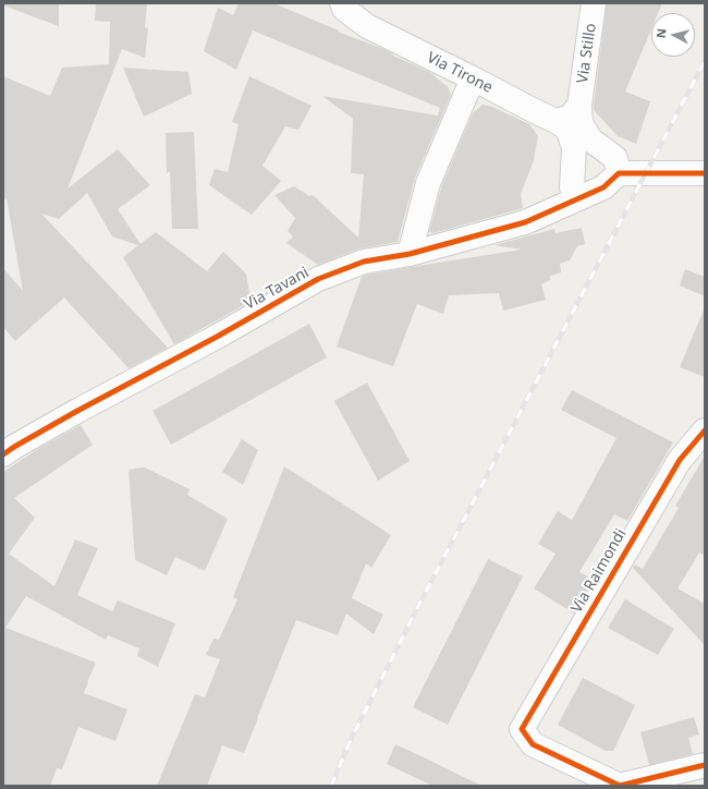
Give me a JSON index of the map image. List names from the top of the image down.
{
  "streets": {
    "street": [
      "Via Stillo",
      "Via Tirone",
      "Via Tavani",
      "Via Raimondi"
    ]
  },
  "crossings": [
    ["Via Stillo", "Via Tavani"]
  ],
  "north": "left"
}
